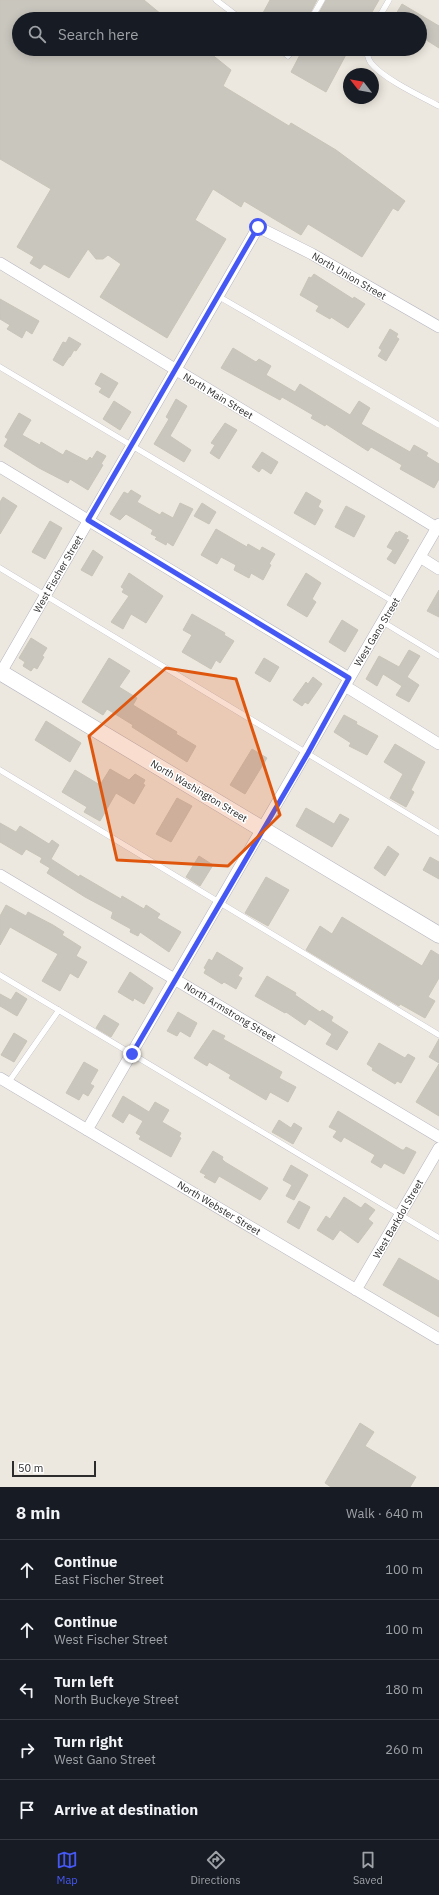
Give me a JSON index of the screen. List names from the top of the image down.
{
  "streets": {
    "main road": ["North Washington Street"],
    "street": [
      "North Union Street",
      "North Main Street",
      "West Fischer Street",
      "West Gano Street",
      "North Armstrong Street",
      "North Webster Street",
      "West Barkdol Street"
    ]
  },
  "crossings": [
    ["North Union Street", "West Fischer Street"],
    ["North Main Street", "West Fischer Street"],
    ["North Main Street", "West Gano Street"],
    ["West Fischer Street", "North Washington Street"],
    ["West Gano Street", "North Washington Street"],
    ["West Gano Street", "North Armstrong Street"],
    ["West Gano Street", "North Webster Street"],
    ["North Webster Street", "West Barkdol Street"]
  ],
  "scale_bar": "50 m",
  "north": "top left",
  "page": {
    "search": "Search here",
    "scale": "50 m",
    "heading": ["8 min", "Walk · 640 m"],
    "list": [
      ["Continue", "East Fischer Street", "100 m"],
      ["Continue", "West Fischer Street", "100 m"],
      ["Turn left", "North Buckeye Street", "180 m"],
      ["Turn right", "West Gano Street", "260 m"],
      "Arrive at destination"
    ],
    "nav": ["Map", "Directions", "Saved"]
  }
}
